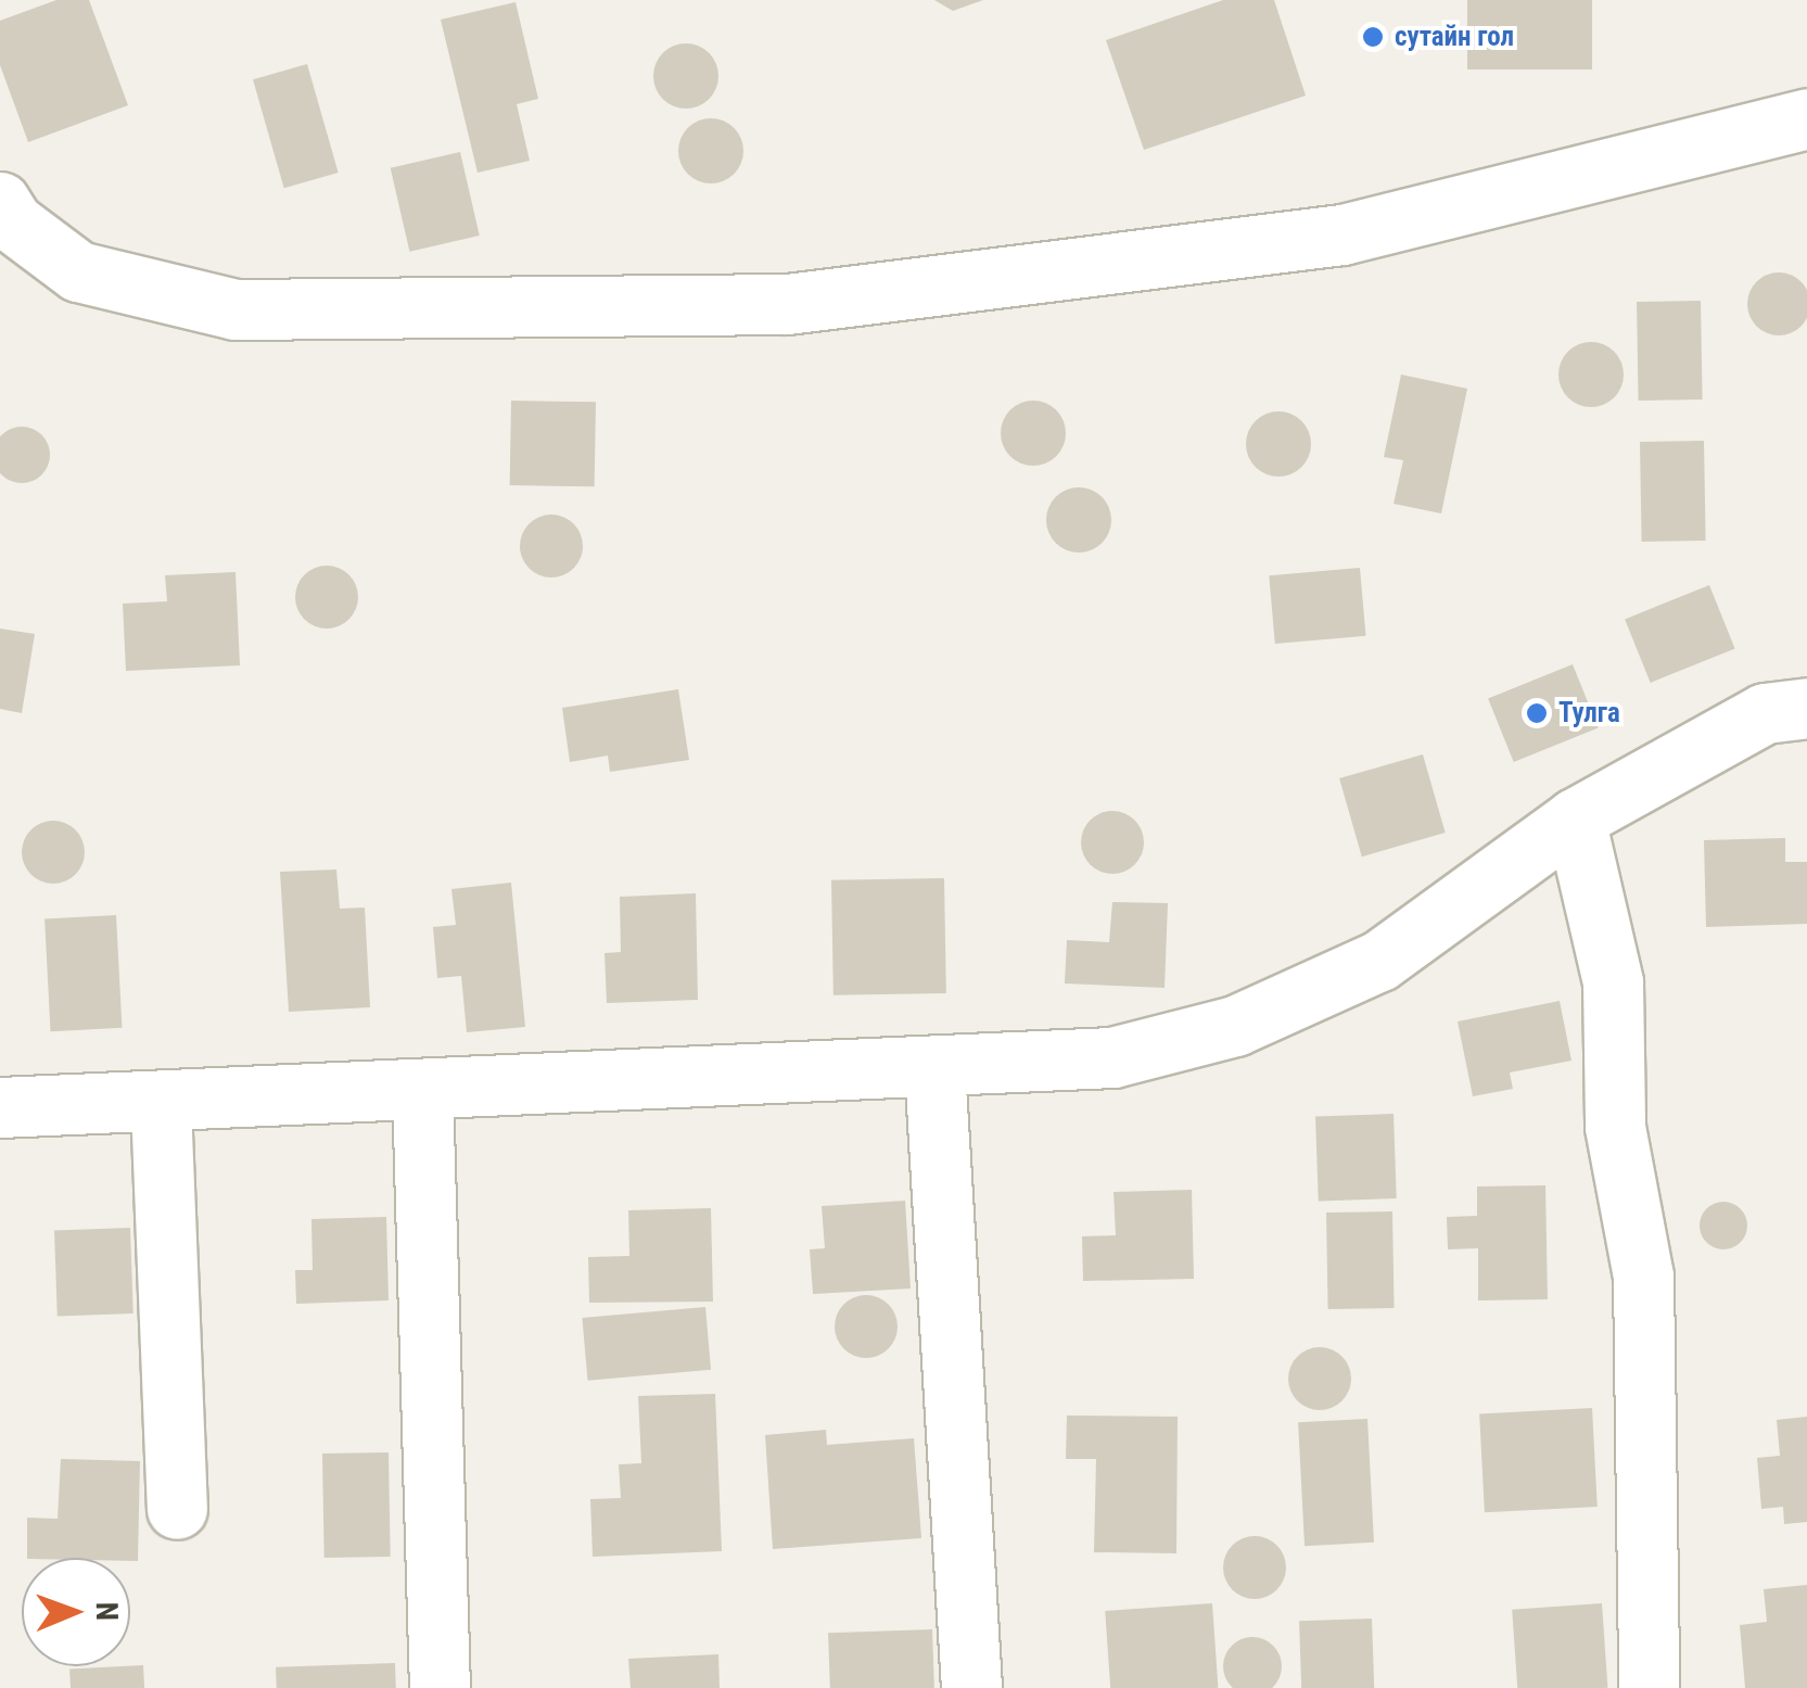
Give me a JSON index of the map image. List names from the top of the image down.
{
  "places": ["сутайн гол", "Тулга"],
  "north": "right"
}
